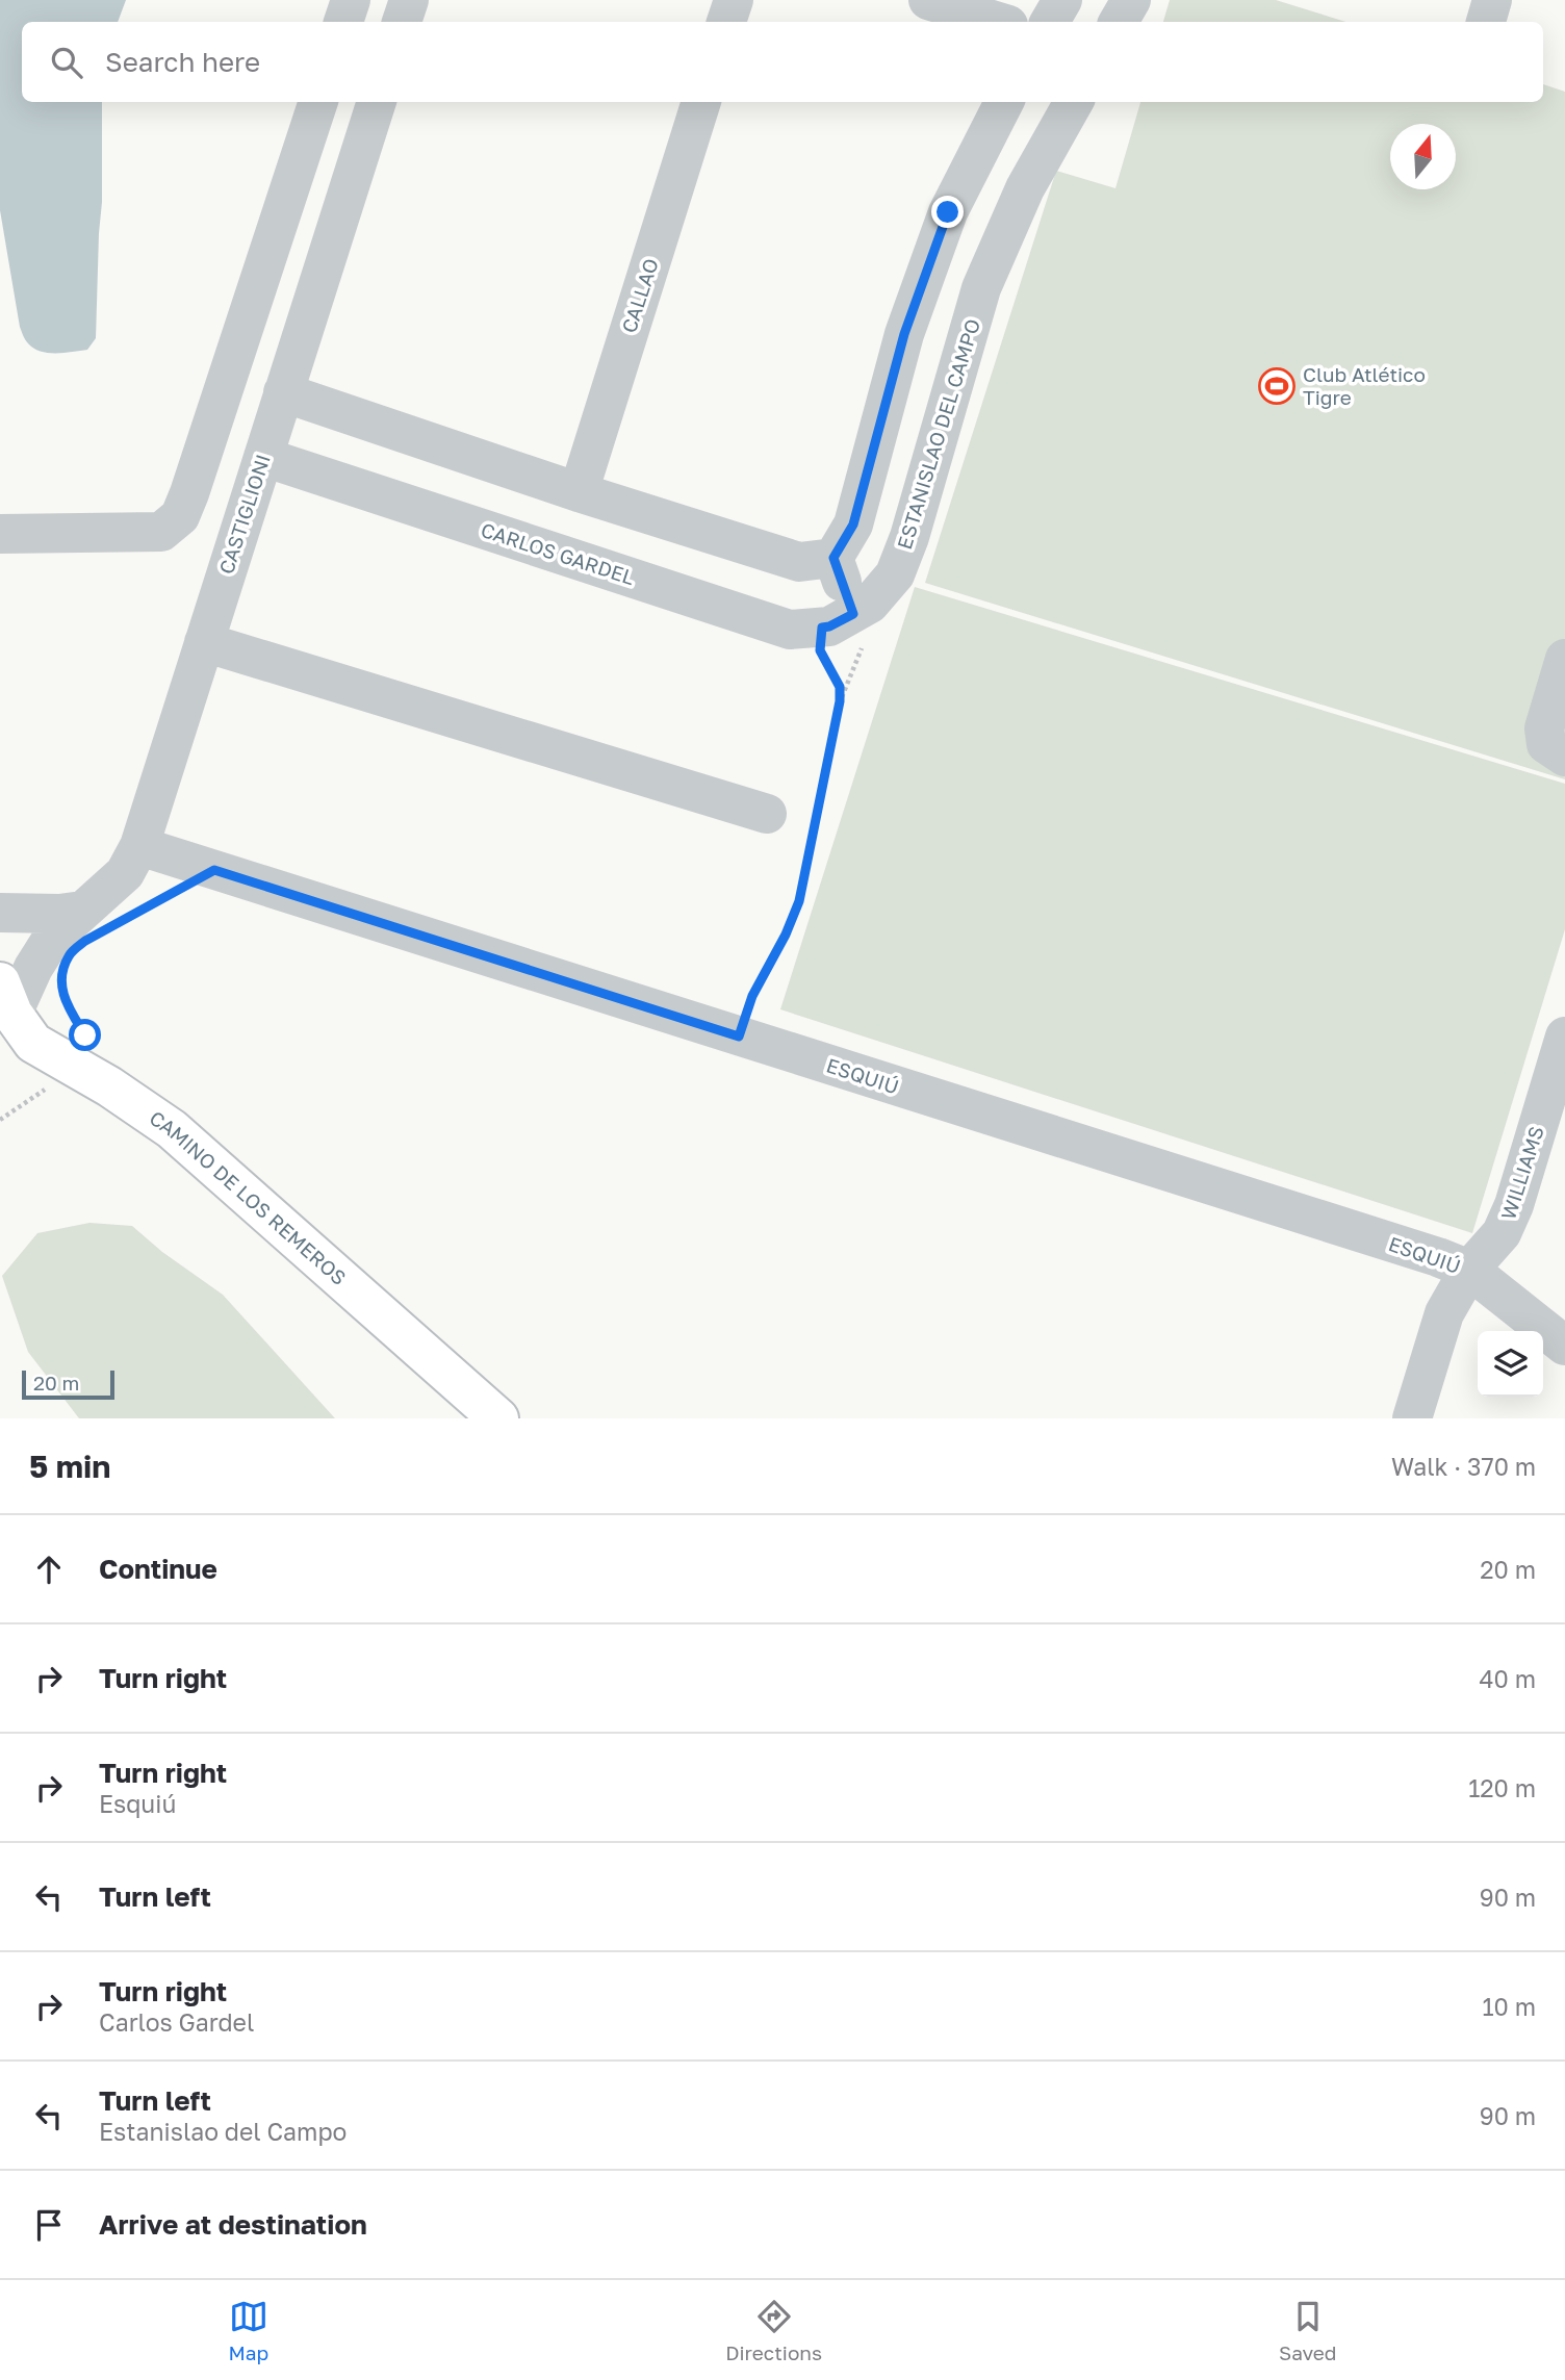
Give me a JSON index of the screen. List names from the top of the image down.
{
  "streets": {
    "main road": ["CAMINO DE LOS REMEROS"],
    "street": [
      "CALLAO",
      "ESTANISLAO DEL CAMPO",
      "CASTIGLIONI",
      "CARLOS GARDEL",
      "ESQUIÚ",
      "WILLIAMS"
    ]
  },
  "crossings": [
    ["ESTANISLAO DEL CAMPO", "CARLOS GARDEL"],
    ["CASTIGLIONI", "CARLOS GARDEL"],
    ["CASTIGLIONI", "ESQUIÚ"],
    ["CASTIGLIONI", "CAMINO DE LOS REMEROS"],
    ["ESQUIÚ", "WILLIAMS"]
  ],
  "places": {
    "sports": ["Club Atlético Tigre"]
  },
  "scale_bar": "20 m",
  "north": "top",
  "page": {
    "search": "Search here",
    "scale": "20 m",
    "heading": ["5 min", "Walk · 370 m"],
    "list": [
      ["Continue", "20 m"],
      ["Turn right", "40 m"],
      ["Turn right", "Esquiú", "120 m"],
      ["Turn left", "90 m"],
      ["Turn right", "Carlos Gardel", "10 m"],
      ["Turn left", "Estanislao del Campo", "90 m"],
      "Arrive at destination"
    ],
    "nav": ["Map", "Directions", "Saved"]
  }
}
